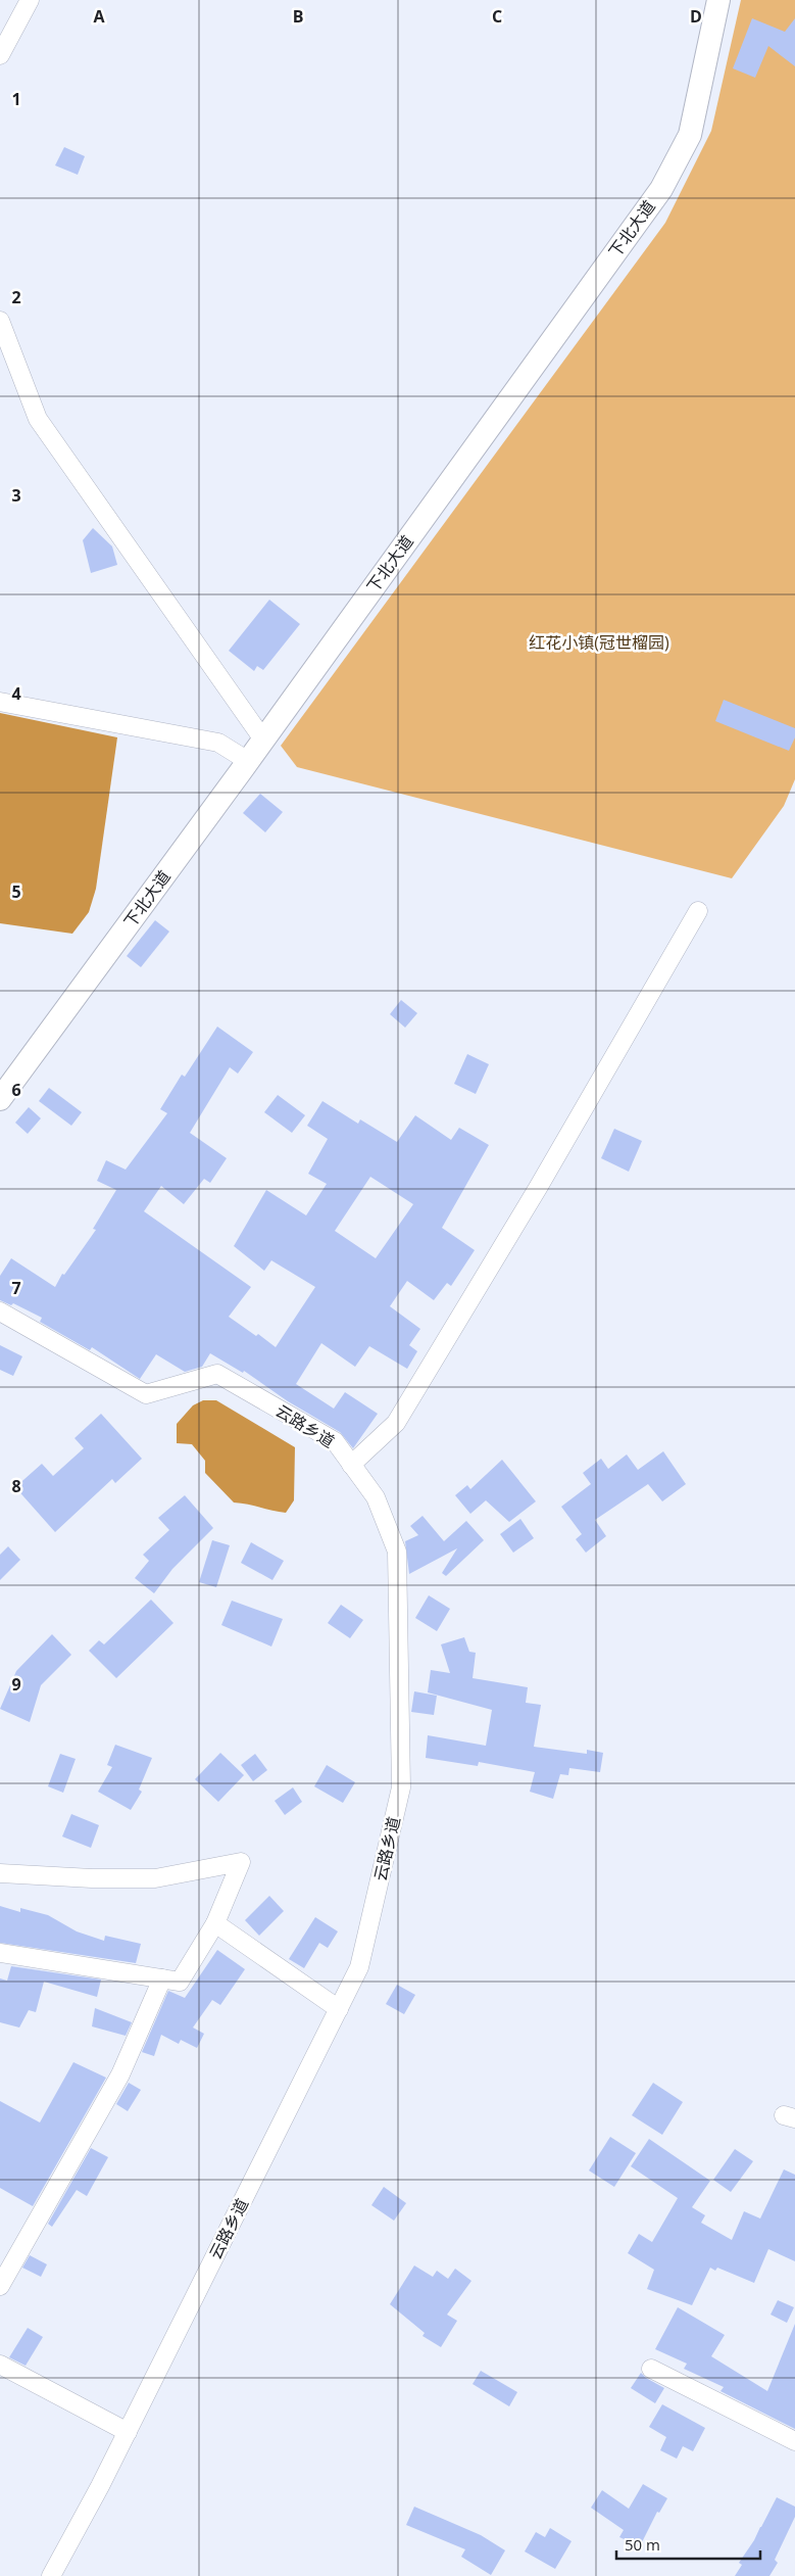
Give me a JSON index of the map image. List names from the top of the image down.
{
  "streets": {
    "street": ["下北大道", "云路乡道"]
  },
  "parks": ["红花小镇(冠世榴园)"],
  "scale_bar": "50 m",
  "grid": {
    "columns": [
      "A",
      "B",
      "C",
      "D"
    ],
    "rows": [
      "1",
      "2",
      "3",
      "4",
      "5",
      "6",
      "7",
      "8",
      "9"
    ]
  }
}
